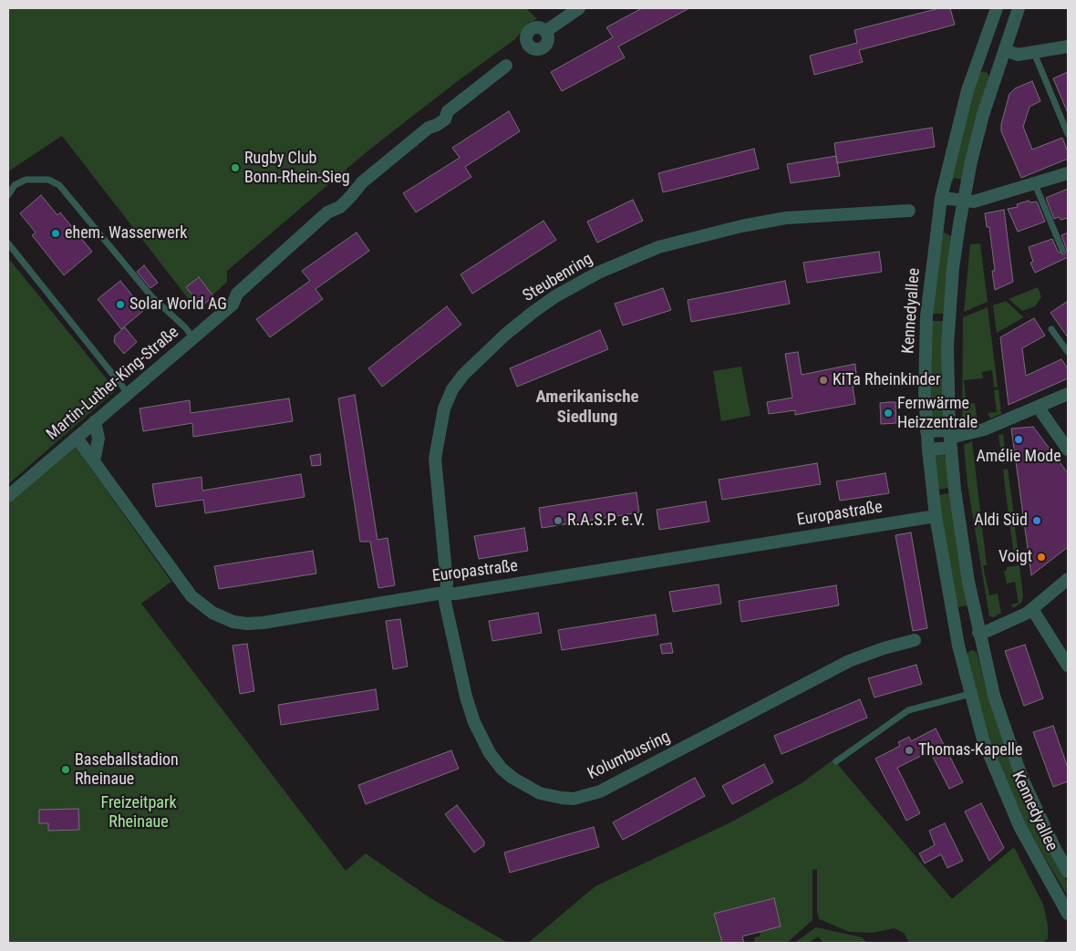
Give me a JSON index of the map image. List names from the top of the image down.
{
  "streets": {
    "street": [
      "Steubenring",
      "Kennedyallee",
      "Martin-Luther-King-Straße",
      "Europastraße",
      "Kolumbusring"
    ]
  },
  "crossings": [
    ["Steubenring", "Europastraße"],
    ["Steubenring", "Kolumbusring"],
    ["Kennedyallee", "Europastraße"],
    ["Martin-Luther-King-Straße", "Europastraße"],
    ["Europastraße", "Kolumbusring"]
  ],
  "districts": ["Amerikanische Siedlung"],
  "parks": ["Freizeitpark Rheinaue"],
  "places": [
    "Rugby Club Bonn-Rhein-Sieg",
    "ehem. Wasserwerk",
    "Solar World AG",
    "KiTa Rheinkinder",
    "Fernwärme Heizzentrale",
    "Amélie Mode",
    "R.A.S.P. e.V.",
    "Aldi Süd",
    "Voigt",
    "Thomas-Kapelle",
    "Baseballstadion Rheinaue"
  ]
}
